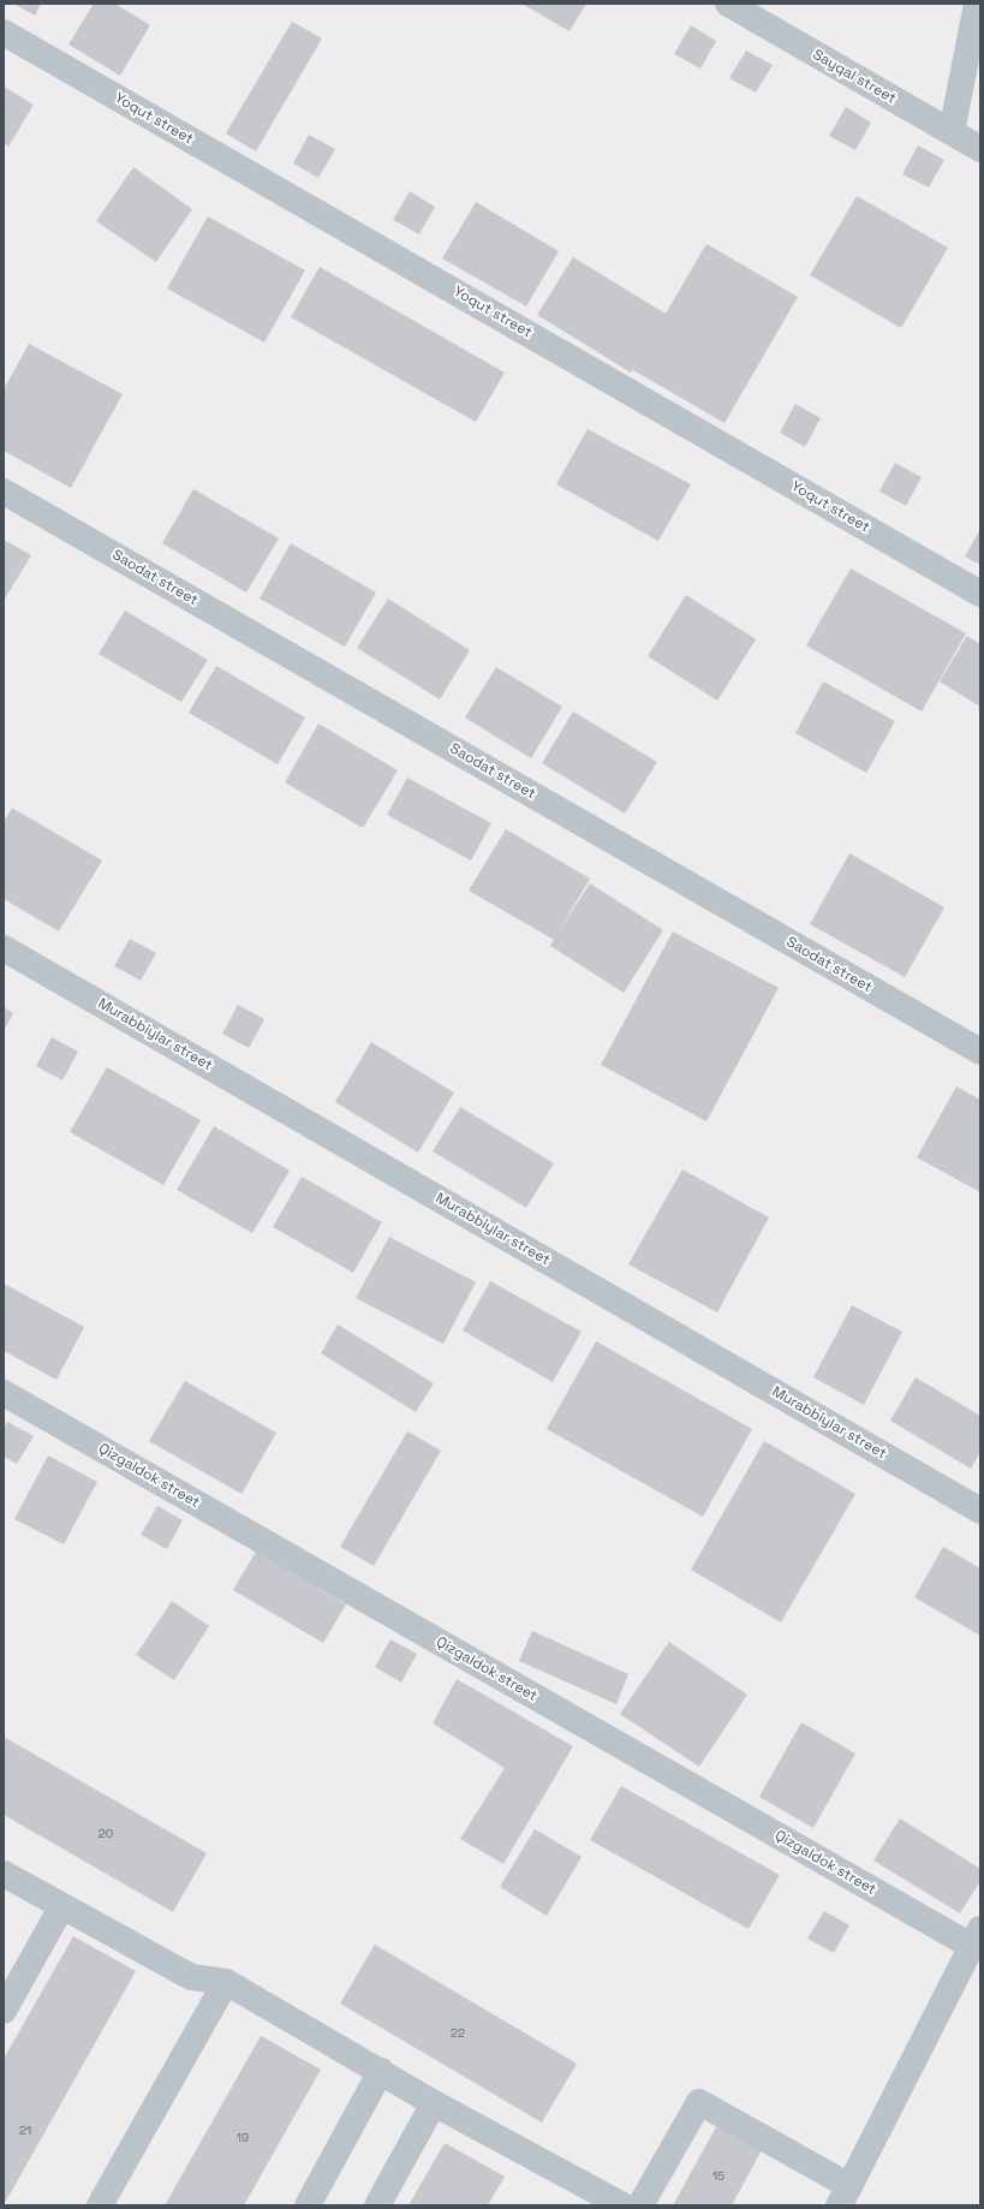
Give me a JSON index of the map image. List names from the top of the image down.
{
  "streets": {
    "street": [
      "Sayqal street",
      "Yoqut street",
      "Saodat street",
      "Murabbiylar street",
      "Qizgaldok street"
    ]
  },
  "house_numbers": [
    "20",
    "22",
    "21",
    "19",
    "15"
  ]
}
